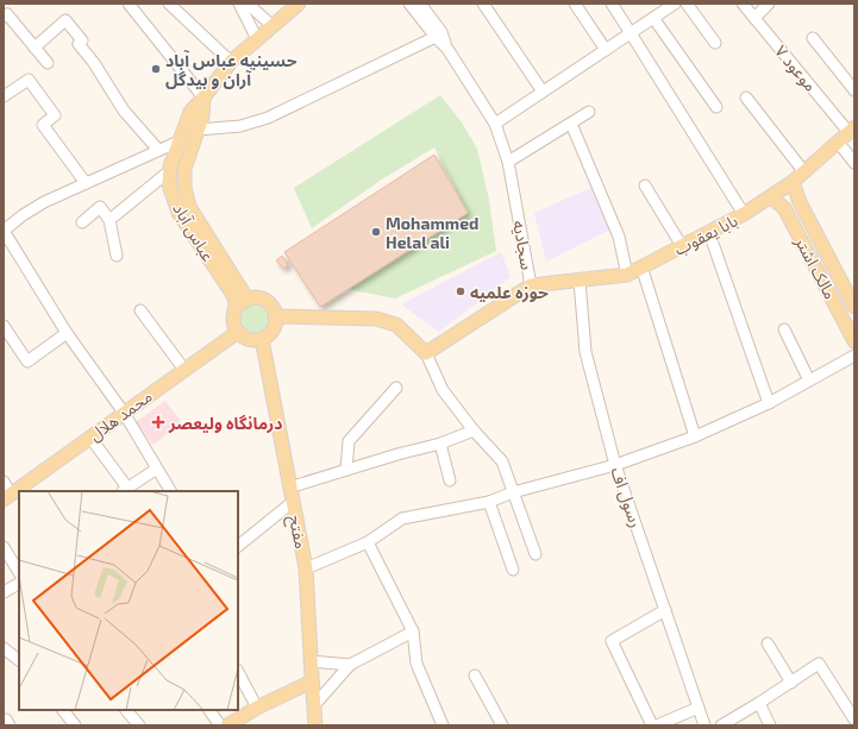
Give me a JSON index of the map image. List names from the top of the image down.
{
  "streets": {
    "main road": [
      "عباس آباد",
      "بابا یعقوب",
      "سجادیه",
      "مالک اشتر",
      "محمد هلال",
      "مفتح"
    ],
    "street": ["موعود ۷", "رسول اف"]
  },
  "crossings": [
    ["موعود ۷", "بابا یعقوب"],
    ["عباس آباد", "محمد هلال"],
    ["عباس آباد", "مفتح"],
    ["بابا یعقوب", "سجادیه"],
    ["بابا یعقوب", "مالک اشتر"],
    ["بابا یعقوب", "رسول اف"],
    ["محمد هلال", "مفتح"]
  ],
  "places": {
    "other": ["حسینیه عباس آباد آران و بیدگل", "Mohammed Helal ali", "حوزه علمیه"],
    "health": ["درمانگاه ولیعصر"]
  }
}
